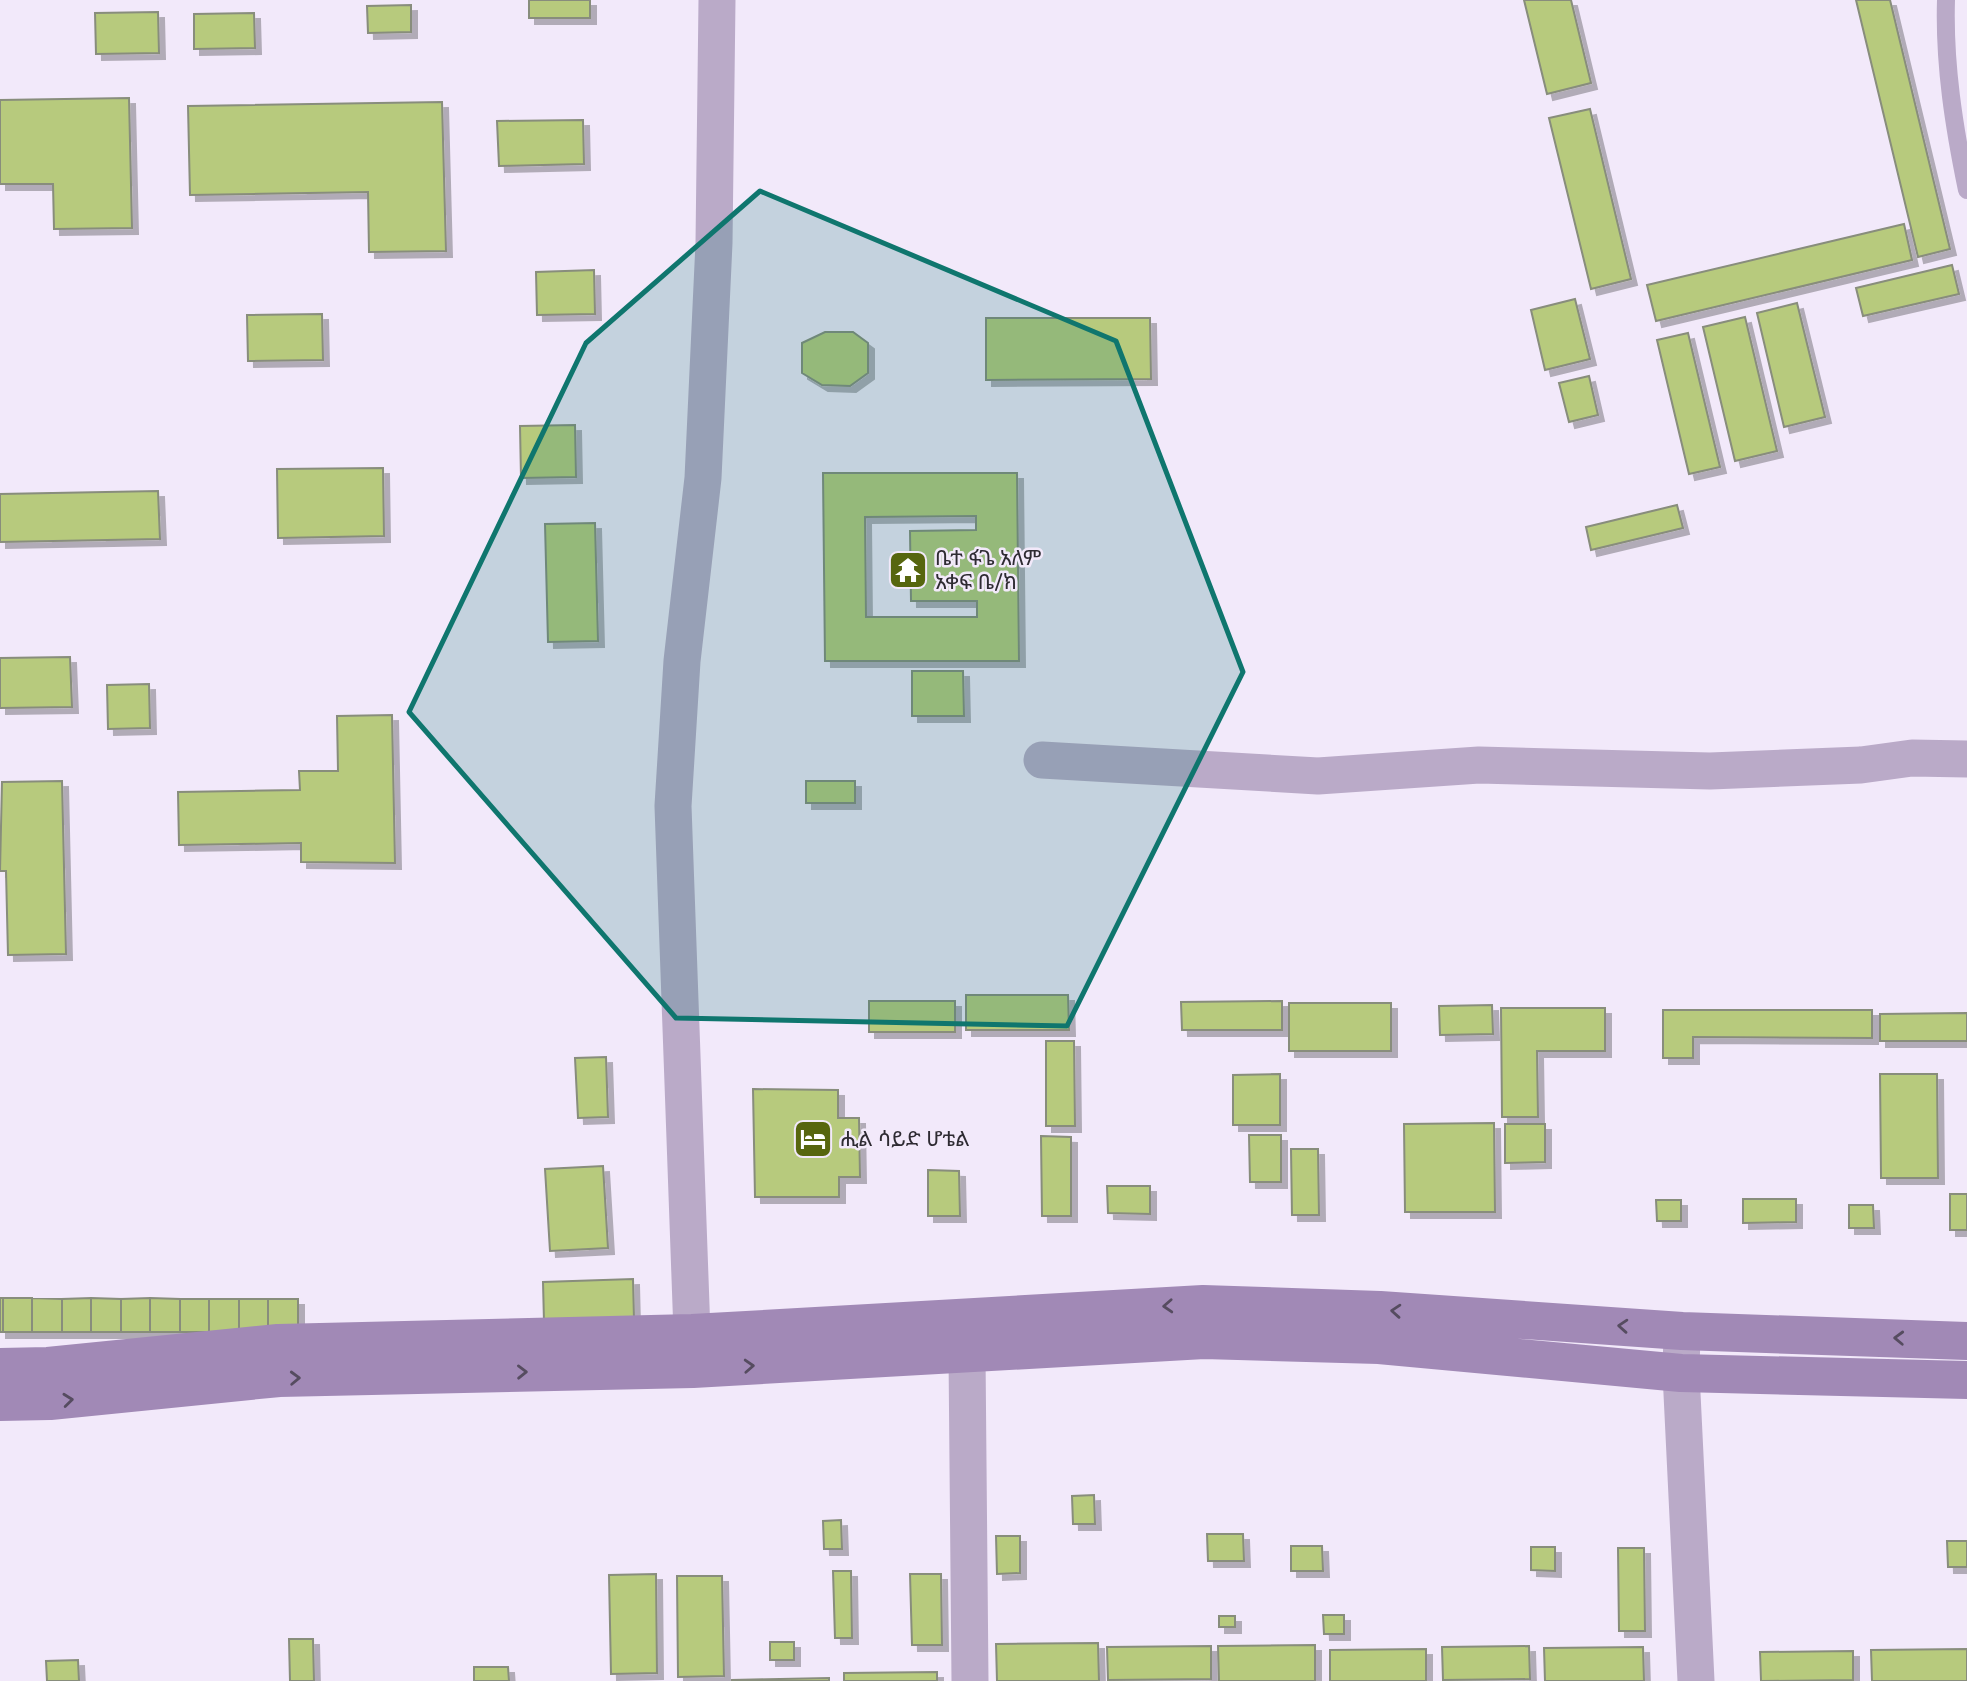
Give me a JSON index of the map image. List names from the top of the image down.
{
  "places": {
    "temple": ["ቤተ ፋጌ አለም አቀፍ ቤ/ክ"],
    "hotel": ["ሒል ሳይድ ሆቴል"]
  }
}
